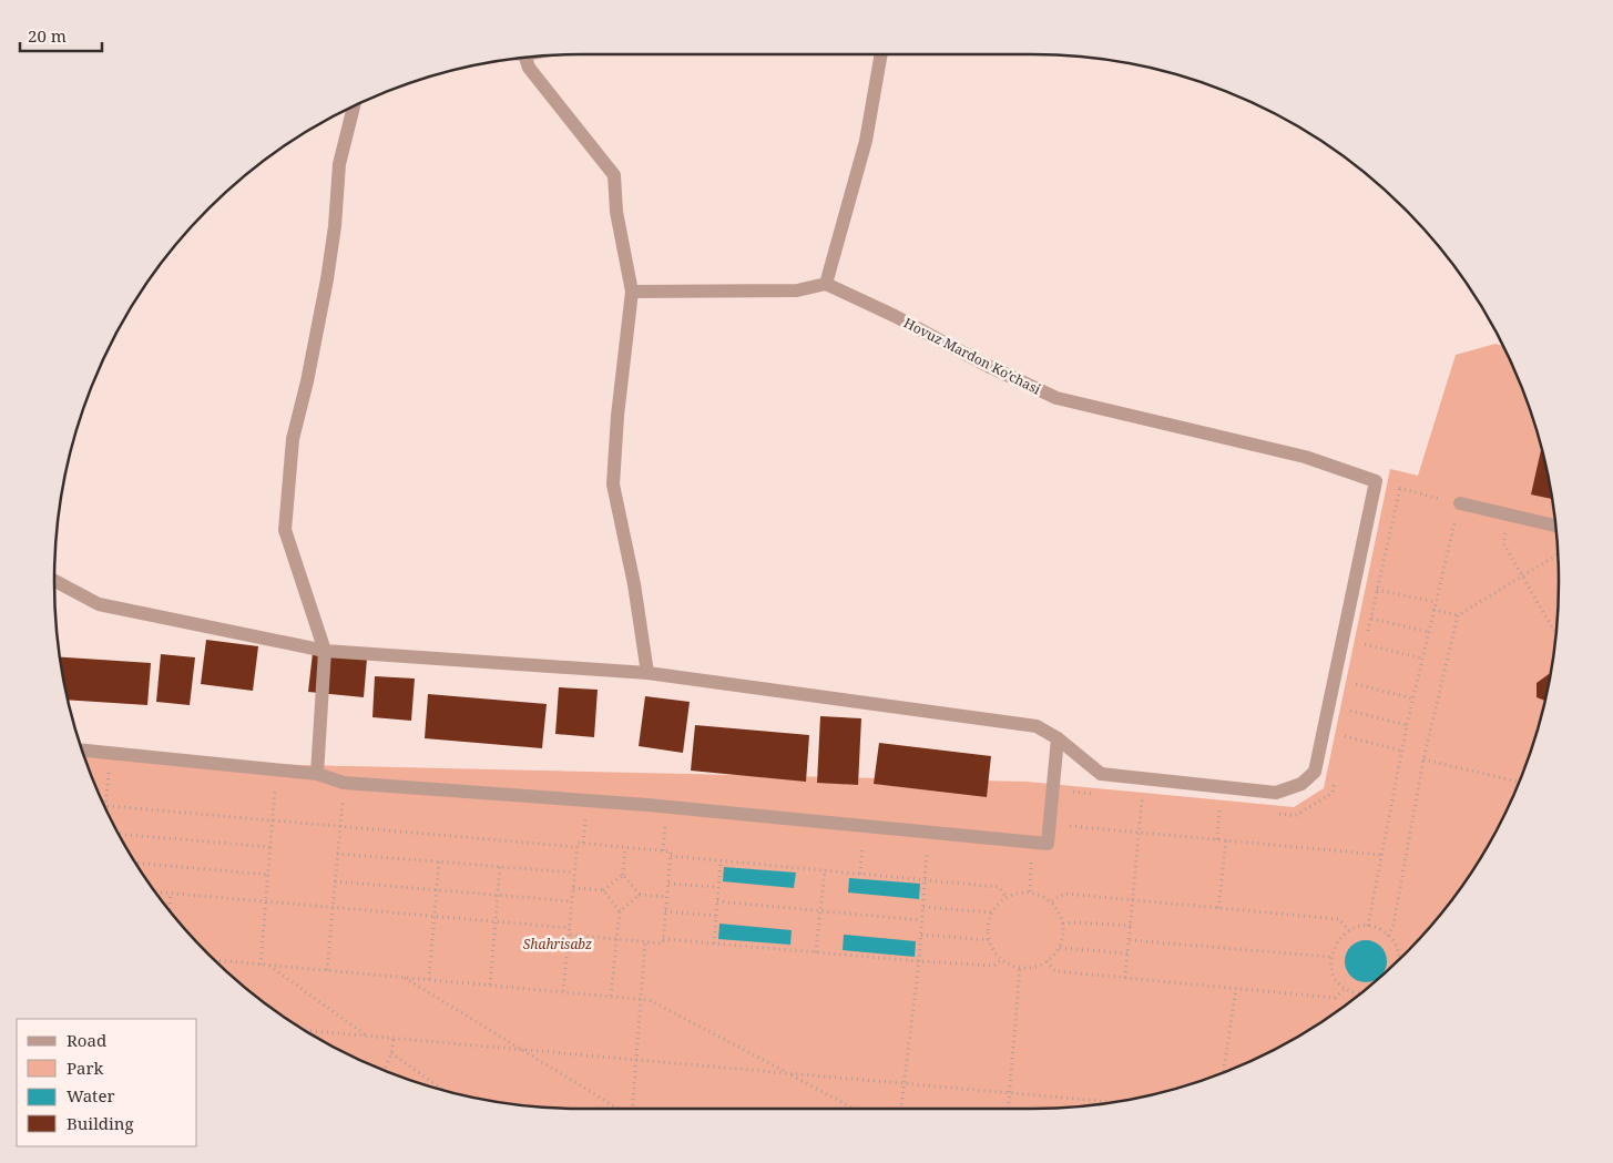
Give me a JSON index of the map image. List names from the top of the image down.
{
  "streets": {
    "street": ["Hovuz Mardon Ko’chasi"]
  },
  "parks": ["Shahrisabz"],
  "legend": [
    "Road",
    "Park",
    "Water",
    "Building"
  ],
  "scale_bar": "20 m"
}
